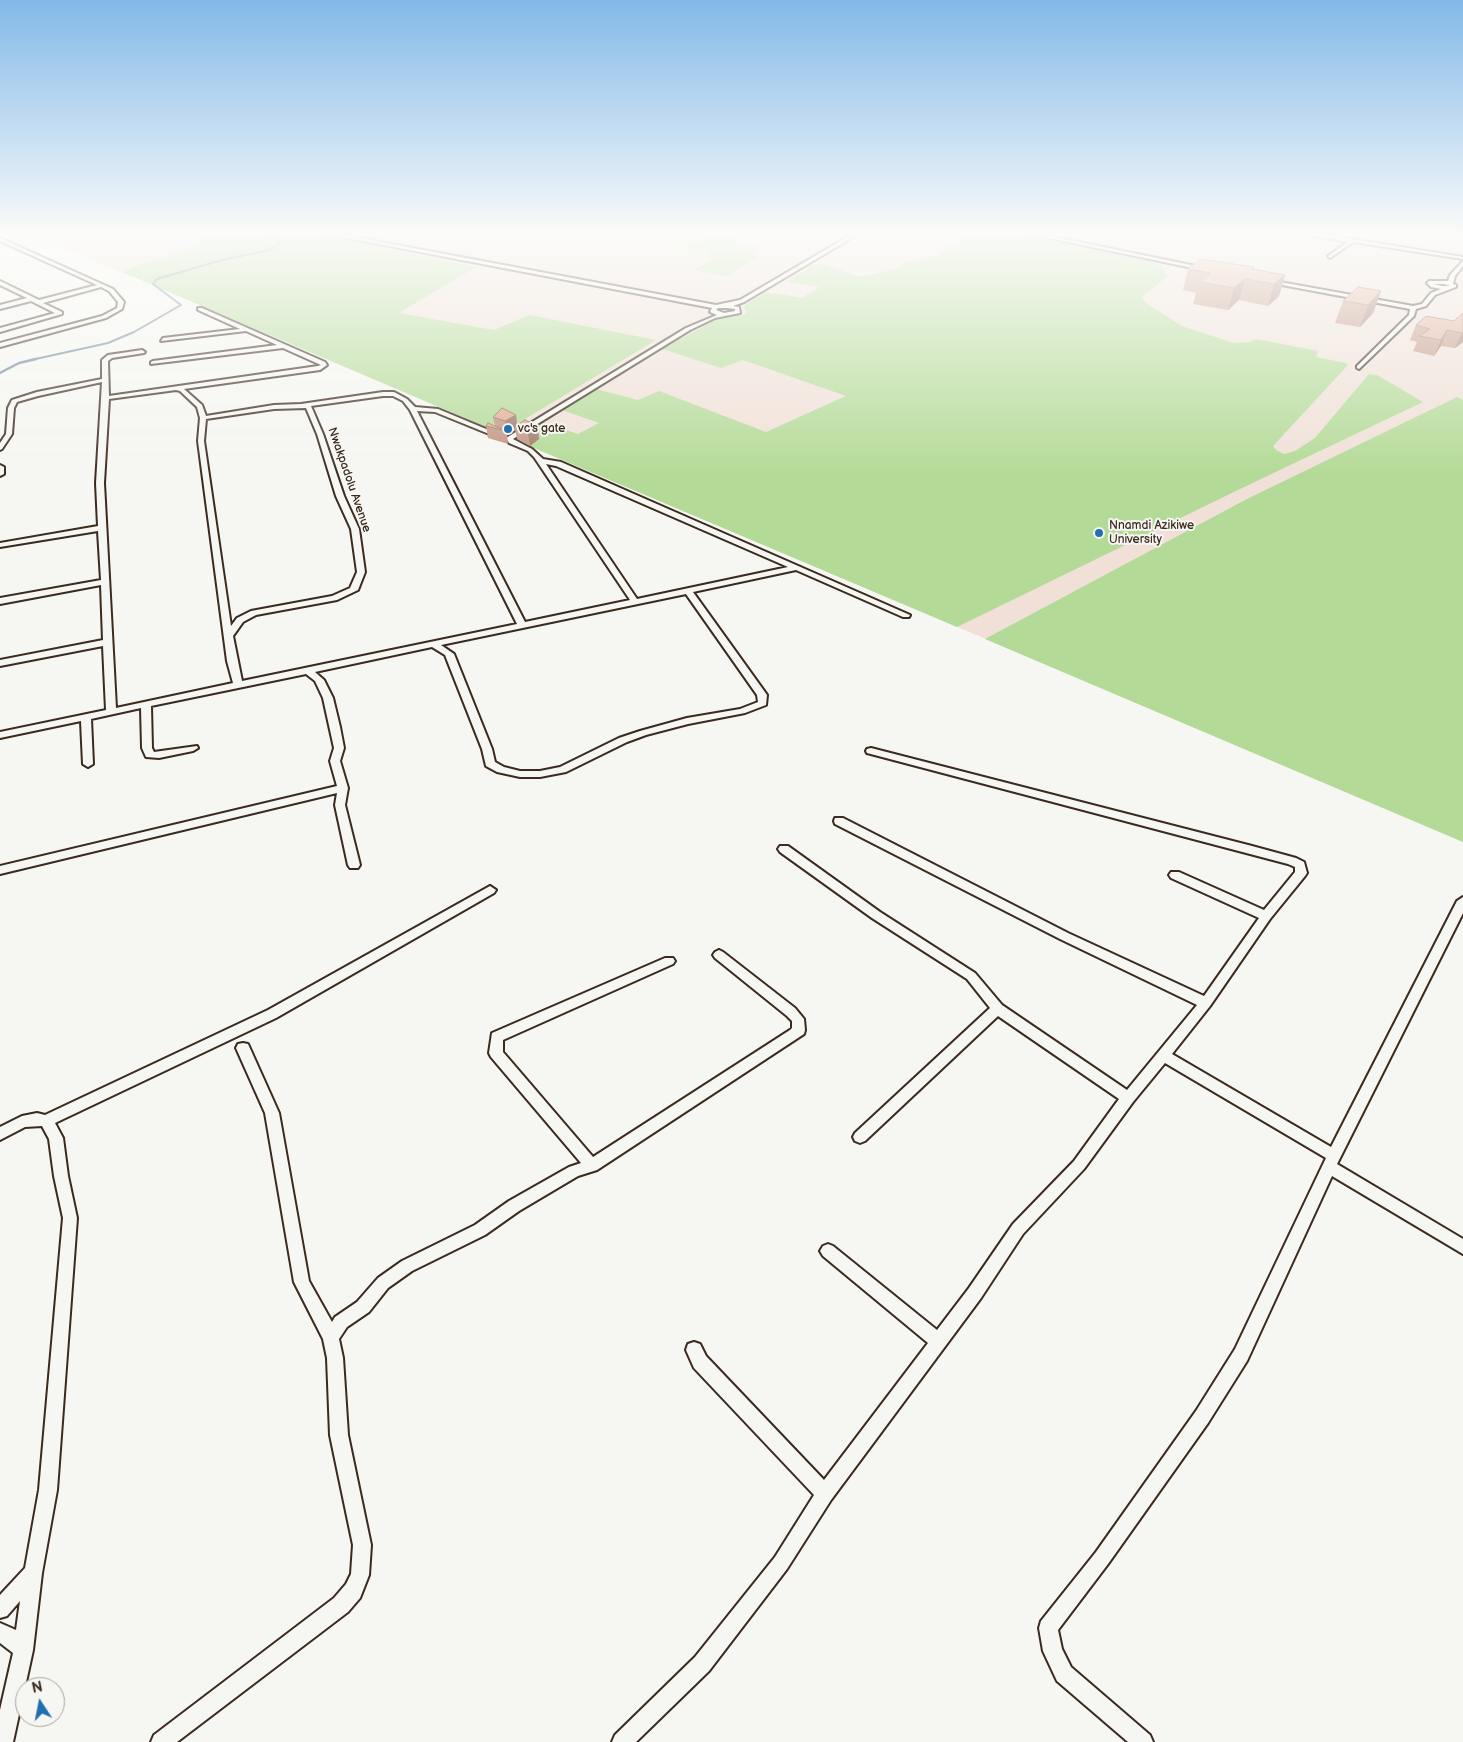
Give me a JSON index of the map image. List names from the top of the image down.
{
  "streets": {
    "street": ["Nwakpadolu Avenue"]
  },
  "places": ["vc's gate", "Nnamdi Azikiwe University"],
  "north": "top"
}
